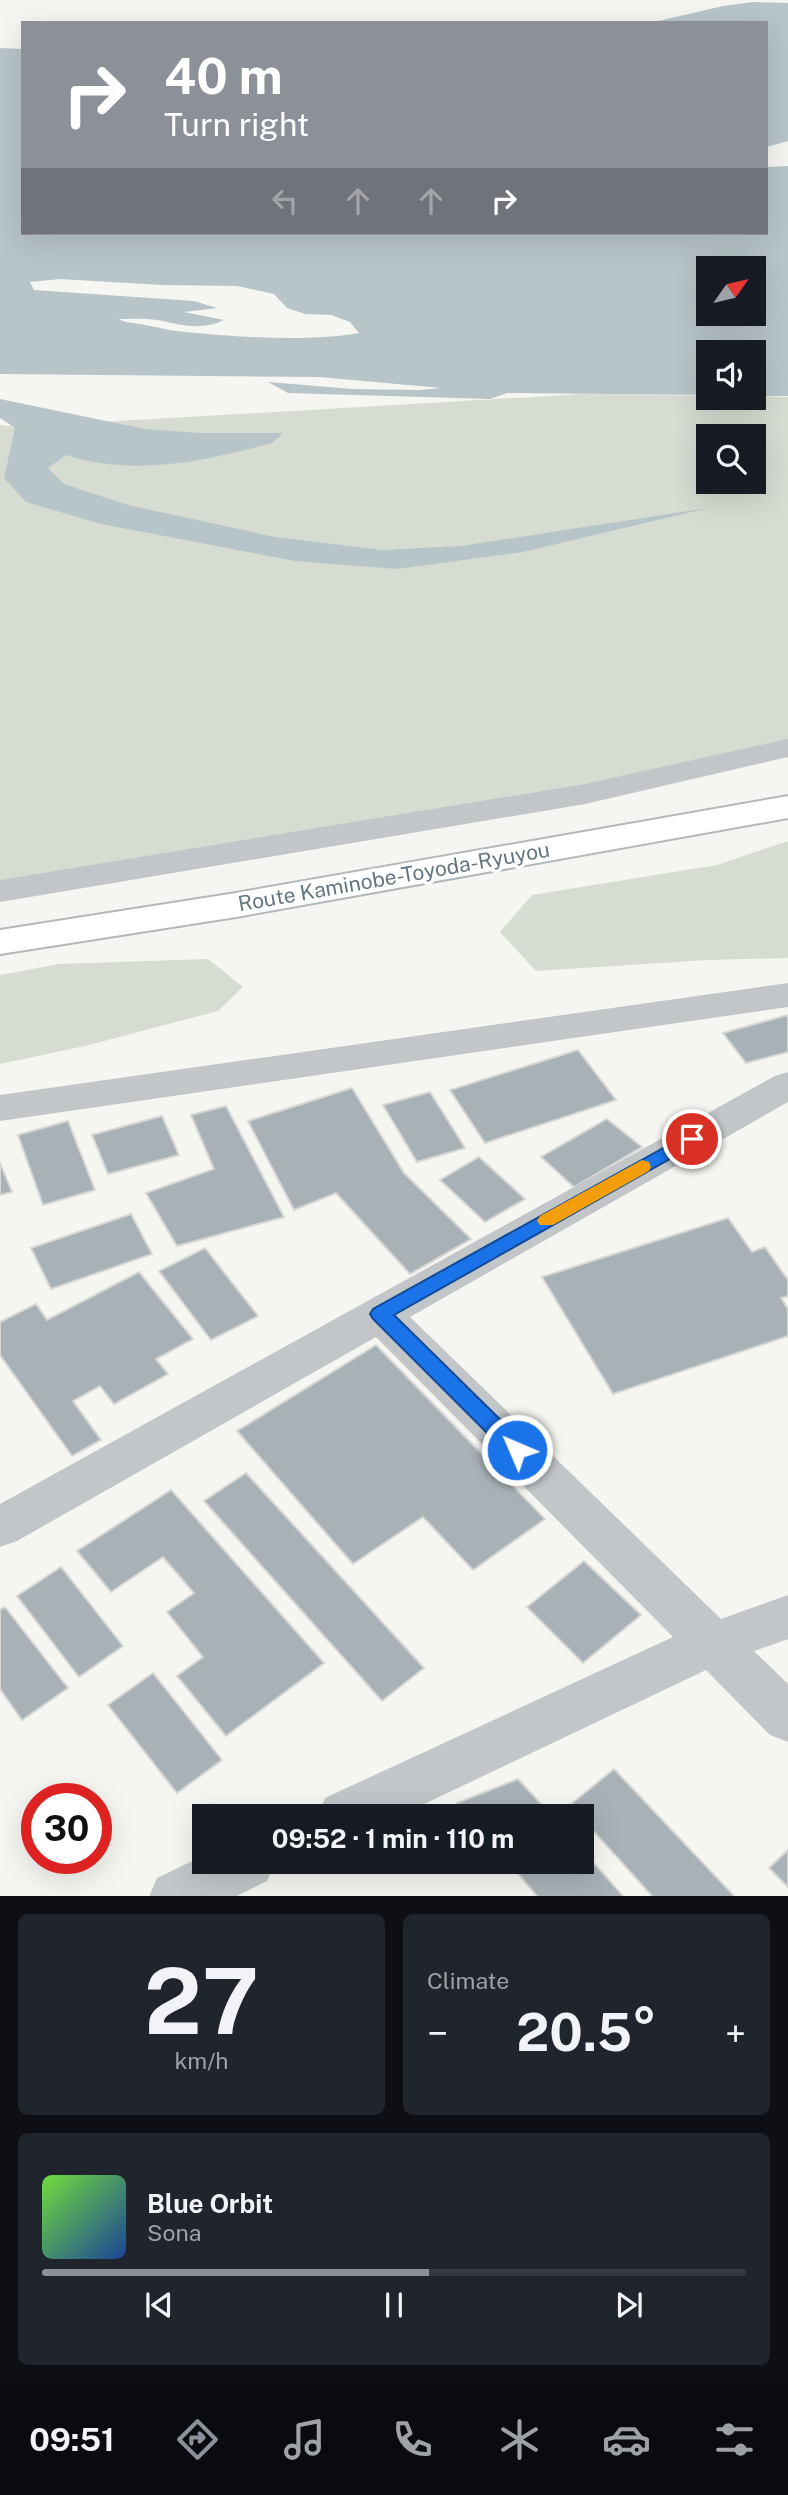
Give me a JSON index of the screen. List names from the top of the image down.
{
  "streets": {
    "main road": ["Route Kaminobe-Toyoda-Ryuyou"]
  },
  "north": "top right",
  "page": {
    "turn": ["40 m", "Turn right"],
    "limit": "30",
    "trip": "09:52 · 1 min · 110 m",
    "tile": [
      ["27", "km/h"],
      "Climate"
    ],
    "heat": ["−", "20.5°", "+"],
    "song": ["Blue Orbit", "Sona"],
    "tabs": "09:51"
  }
}
